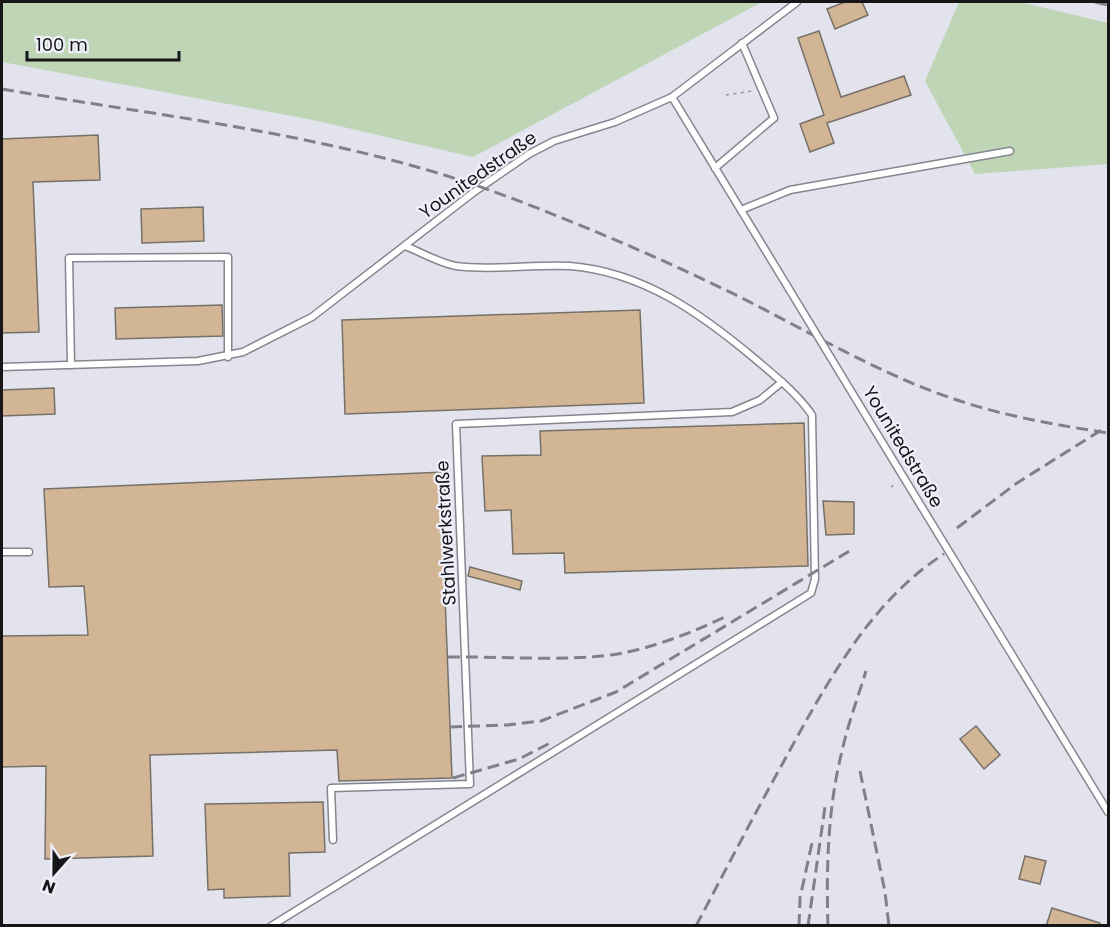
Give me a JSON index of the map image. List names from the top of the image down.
{
  "streets": {
    "lane": ["Younitedstraße", "Stahlwerkstraße"]
  },
  "scale_bar": "100 m",
  "north": "bottom"
}
